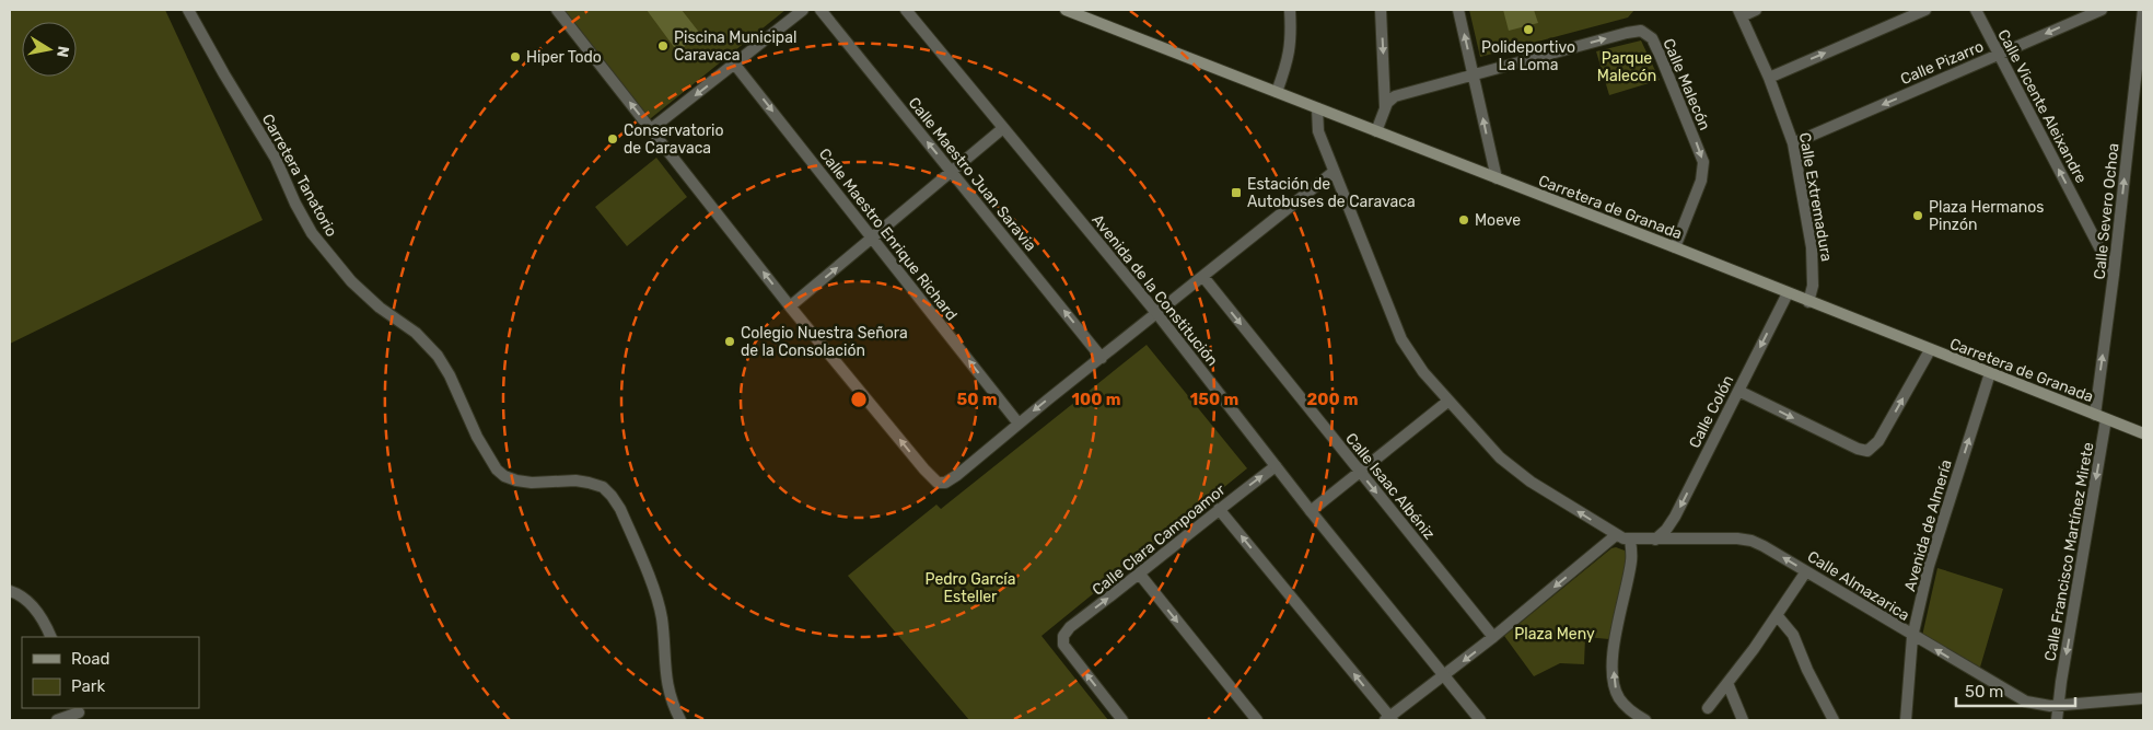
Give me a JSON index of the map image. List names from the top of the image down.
{
  "streets": {
    "main road": ["Carretera de Granada"],
    "street": [
      "Calle Pizarro",
      "Calle Malecón",
      "Calle Vicente Aleixandre",
      "Calle Maestro Juan Saravia",
      "Carretera Tanatorio",
      "Calle Extremadura",
      "Calle Severo Ochoa",
      "Calle Maestro Enrique Richard",
      "Avenida de la Constitución",
      "Calle Colón",
      "Calle Isaac Albéniz",
      "Avenida de Almería",
      "Calle Clara Campoamor",
      "Calle Francisco Martínez Mirete",
      "Calle Almazarica"
    ]
  },
  "crossings": [
    ["Calle Pizarro", "Calle Vicente Aleixandre"],
    ["Calle Pizarro", "Calle Extremadura"],
    ["Calle Malecón", "Carretera de Granada"],
    ["Calle Vicente Aleixandre", "Calle Severo Ochoa"],
    ["Calle Extremadura", "Carretera de Granada"],
    ["Carretera de Granada", "Calle Severo Ochoa"],
    ["Carretera de Granada", "Calle Colón"],
    ["Carretera de Granada", "Avenida de Almería"],
    ["Carretera de Granada", "Calle Francisco Martínez Mirete"],
    ["Carretera de Granada", "Calle Almazarica"],
    ["Avenida de la Constitución", "Calle Clara Campoamor"],
    ["Calle Colón", "Calle Almazarica"],
    ["Avenida de Almería", "Calle Almazarica"],
    ["Calle Francisco Martínez Mirete", "Calle Almazarica"]
  ],
  "one_way": [
    "Calle Vicente Aleixandre",
    "Calle Maestro Juan Saravia",
    "Calle Severo Ochoa",
    "Calle Colón",
    "Calle Isaac Albéniz",
    "Avenida de Almería",
    "Calle Francisco Martínez Mirete",
    "Calle Almazarica"
  ],
  "parks": ["Parque Malecón", "Pedro García Esteller", "Plaza Meny"],
  "places": {
    "other": [
      "Polideportivo La Loma",
      "Piscina Municipal Caravaca",
      "Hiper Todo",
      "Conservatorio de Caravaca",
      "Plaza Hermanos Pinzón",
      "Moeve",
      "Colegio Nuestra Señora de la Consolación"
    ],
    "transit": ["Estación de Autobuses de Caravaca"]
  },
  "legend": ["Road", "Park"],
  "scale_bar": "50 m",
  "north": "right",
  "rings": [
    "50 m",
    "100 m",
    "150 m",
    "200 m"
  ]
}
